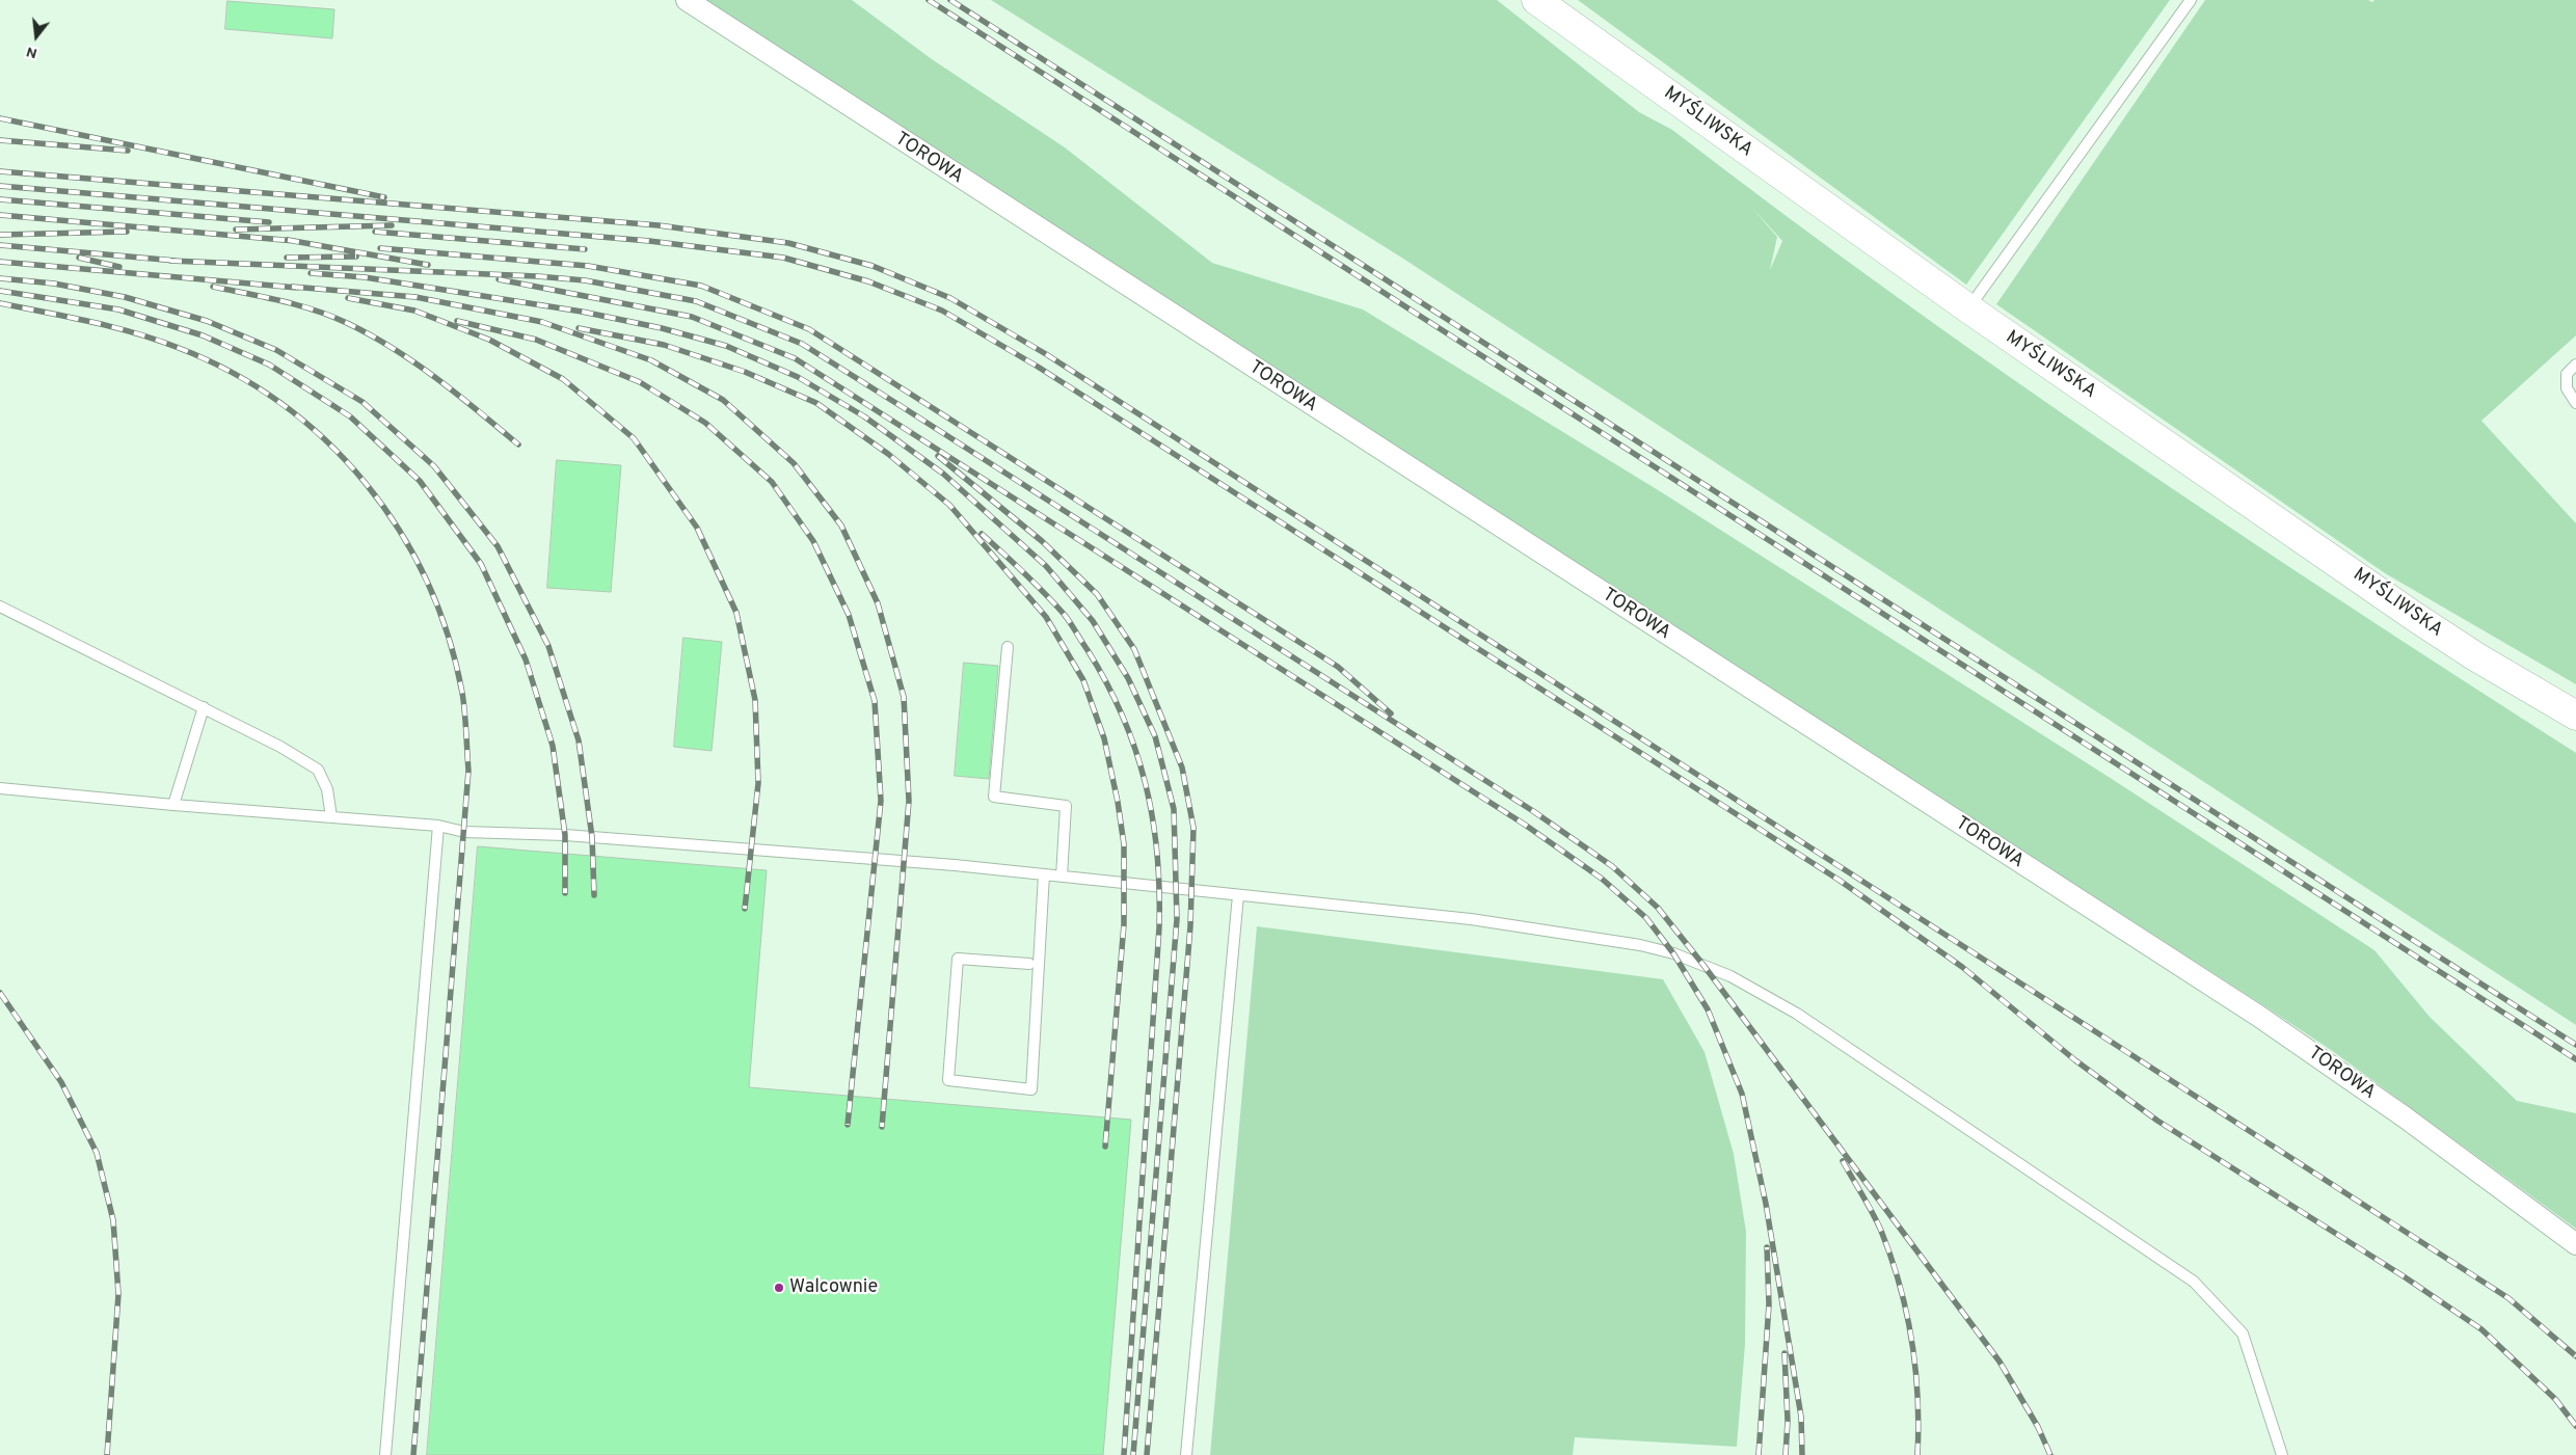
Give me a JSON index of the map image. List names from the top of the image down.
{
  "streets": {
    "street": ["MYŚLIWSKA", "TOROWA"]
  },
  "places": ["Walcownie"],
  "north": "bottom"
}
